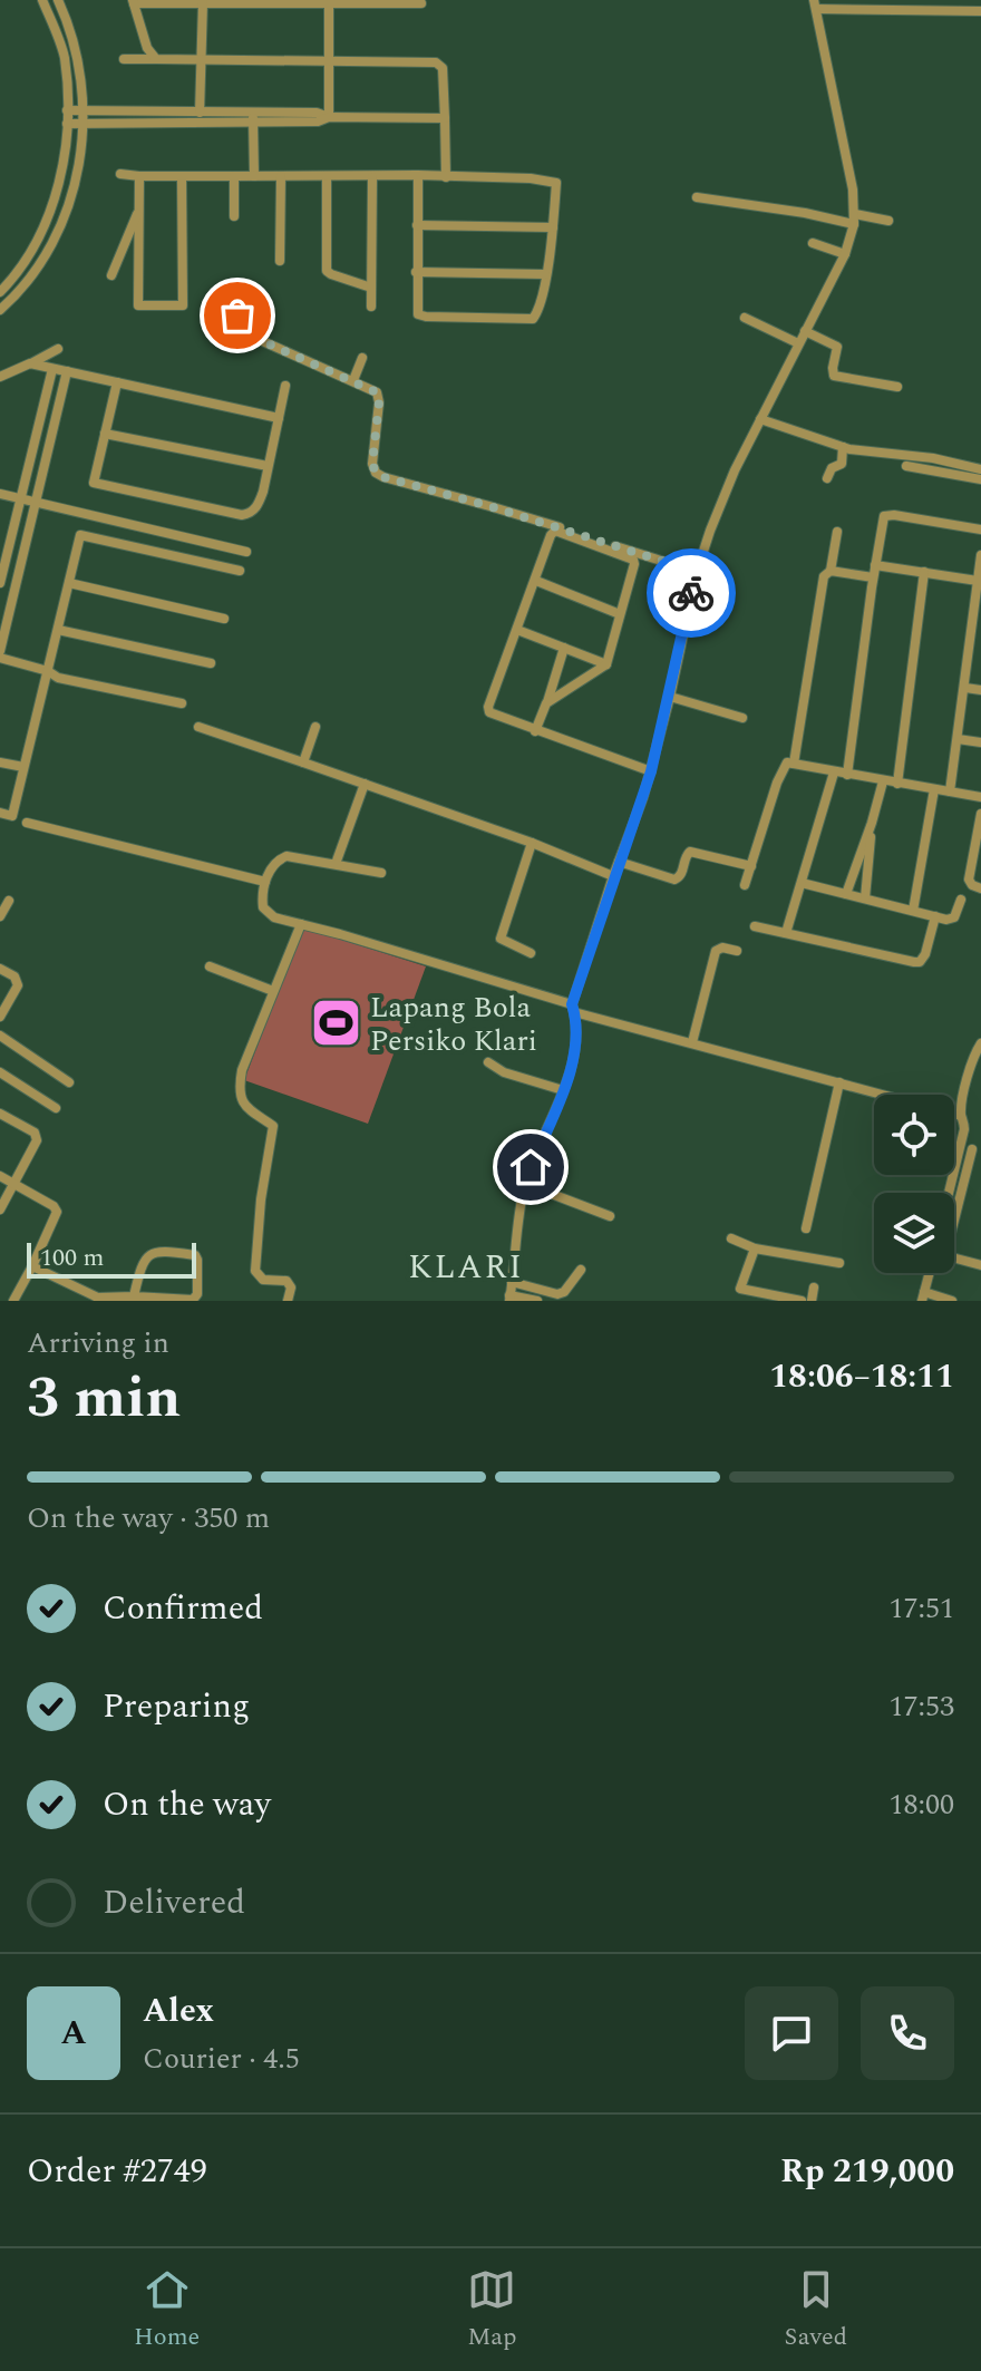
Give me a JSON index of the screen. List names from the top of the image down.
{
  "districts": ["KLARI"],
  "places": {
    "sports": ["Lapang Bola Persiko Klari"]
  },
  "scale_bar": "100 m",
  "page": {
    "scale": "100 m",
    "heading": ["3 min", "Arriving in", "18:06–18:11"],
    "panel": [
      "Alex",
      "Courier · 4.5",
      "Order #2749",
      "Rp 219,000"
    ],
    "bar": "On the way · 350 m",
    "list": [
      ["Confirmed", "17:51"],
      ["Preparing", "17:53"],
      ["On the way", "18:00"],
      "Delivered"
    ],
    "round": "A",
    "tabs": ["Home", "Map", "Saved"]
  }
}
